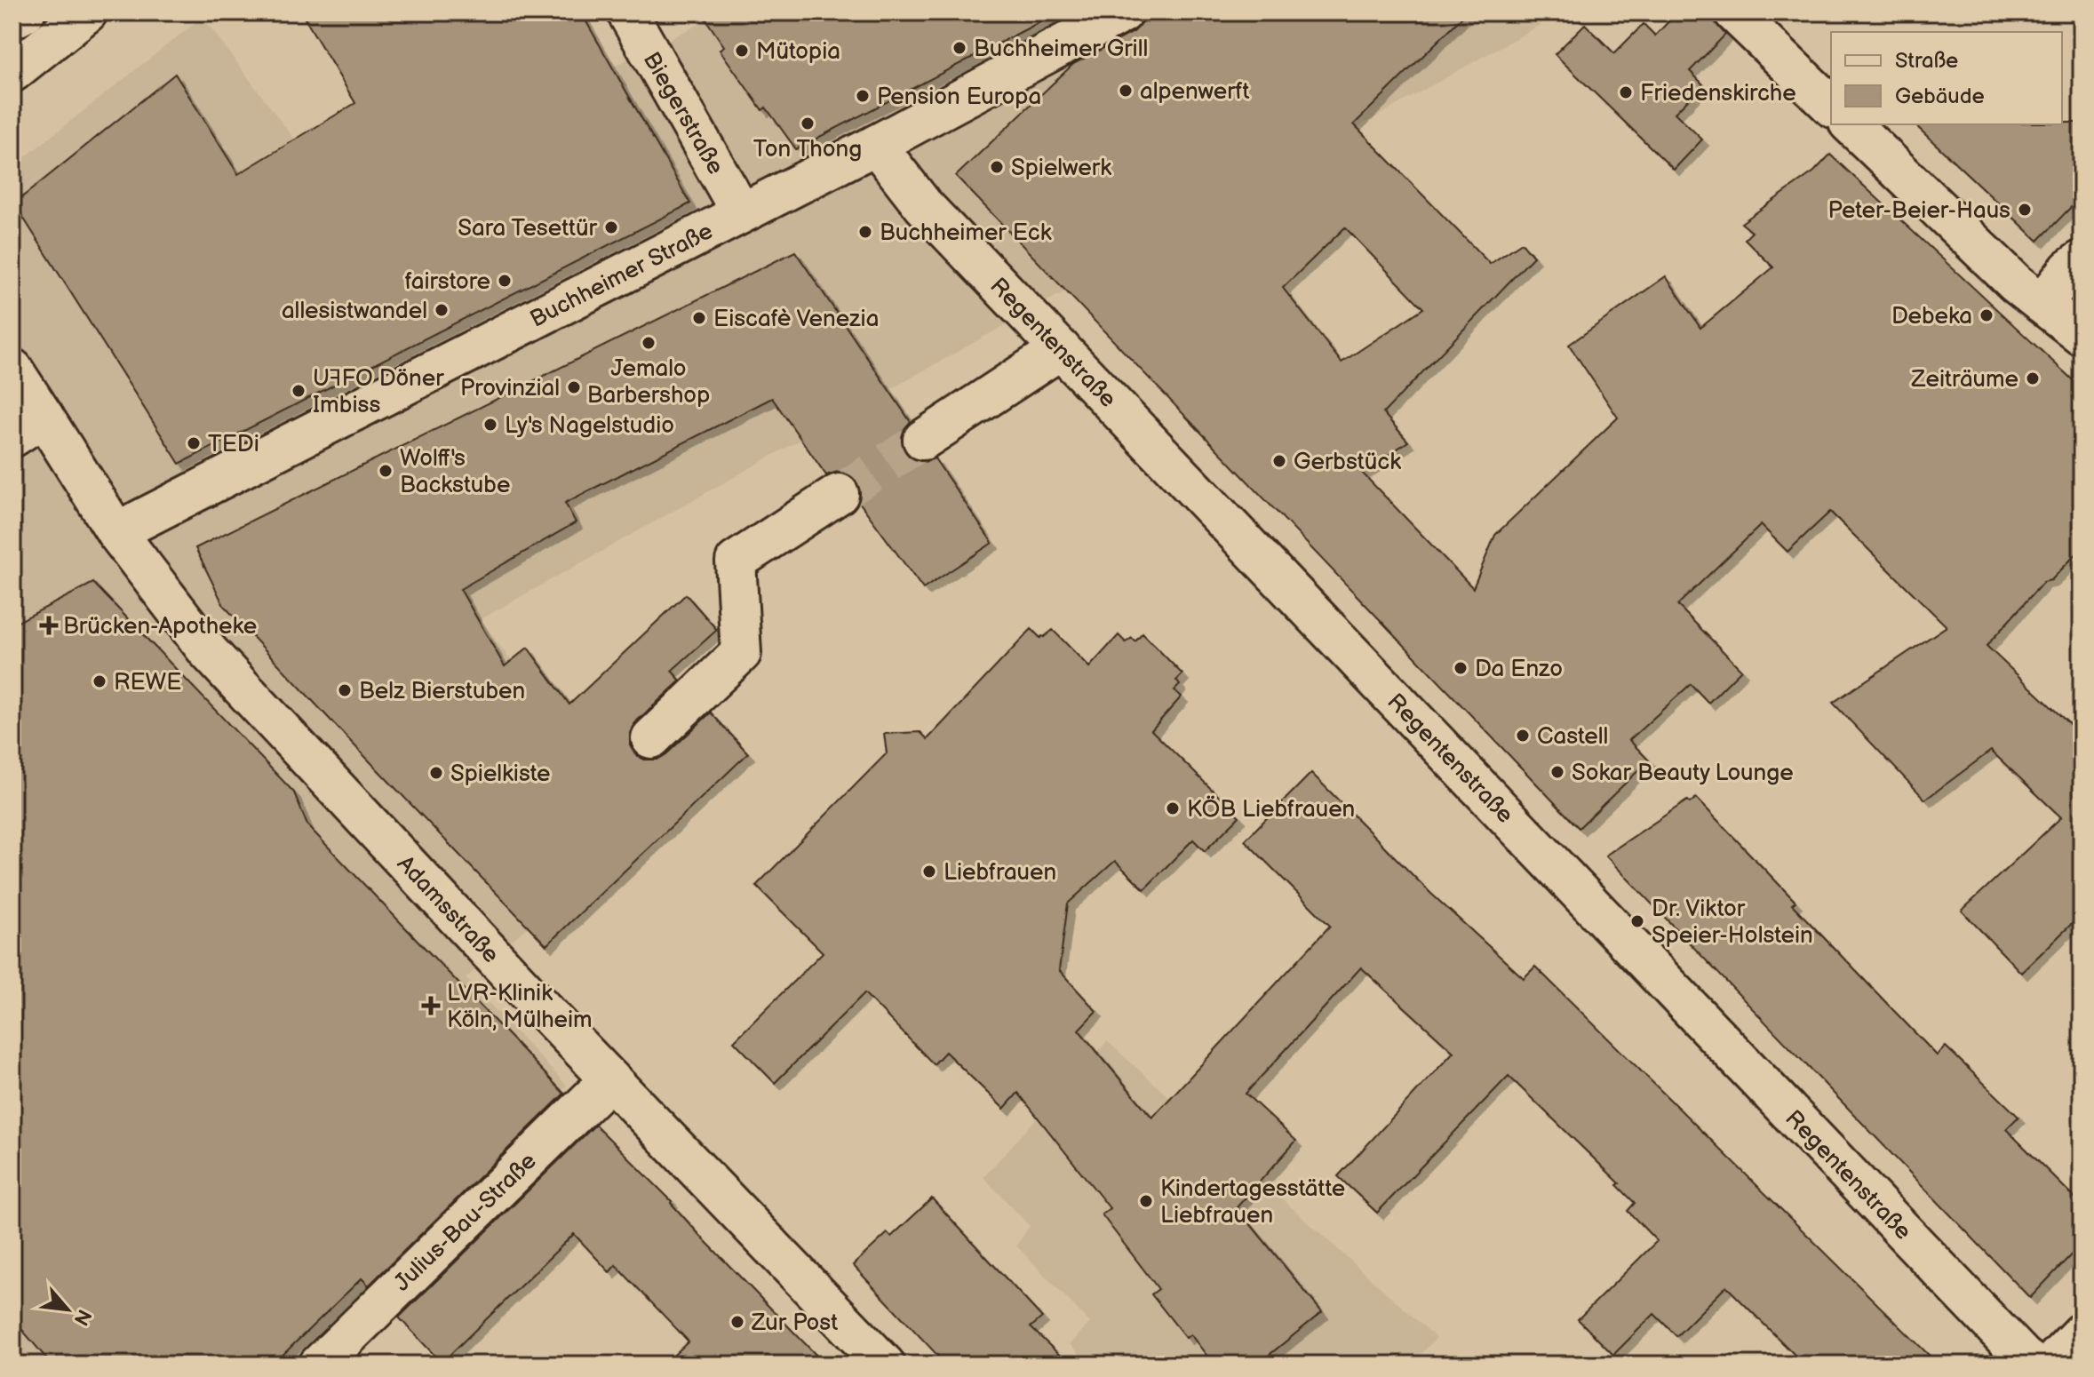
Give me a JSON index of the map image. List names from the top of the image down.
{
  "streets": {
    "street": [
      "Biegerstraße",
      "Buchheimer Straße",
      "Regentenstraße",
      "Adamsstraße",
      "Julius-Bau-Straße"
    ]
  },
  "crossings": [
    ["Biegerstraße", "Buchheimer Straße"],
    ["Buchheimer Straße", "Regentenstraße"],
    ["Buchheimer Straße", "Adamsstraße"],
    ["Adamsstraße", "Julius-Bau-Straße"]
  ],
  "places": {
    "other": [
      "Buchheimer Grill",
      "Mütopia",
      "alpenwerft",
      "Friedenskirche",
      "Pension Europa",
      "Ton Thong",
      "Spielwerk",
      "Peter-Beier-Haus",
      "Sara Tesettür",
      "Buchheimer Eck",
      "fairstore",
      "allesistwandel",
      "Debeka",
      "Eiscafè Venezia",
      "Jemalo Barbershop",
      "Zeiträume",
      "Provinzial",
      "UꟻFO Döner Imbiss",
      "Ly's Nagelstudio",
      "TEDi",
      "Gerbstück",
      "Wolff's Backstube",
      "Da Enzo",
      "REWE",
      "Belz Bierstuben",
      "Castell",
      "Sokar Beauty Lounge",
      "Spielkiste",
      "KÖB Liebfrauen",
      "Liebfrauen",
      "Dr. Viktor Speier-Holstein",
      "Kindertagesstätte Liebfrauen",
      "Zur Post"
    ],
    "health": ["Brücken-Apotheke", "LVR-Klinik Köln, Mülheim"]
  },
  "legend": ["Straße", "Gebäude"],
  "north": "bottom right"
}
